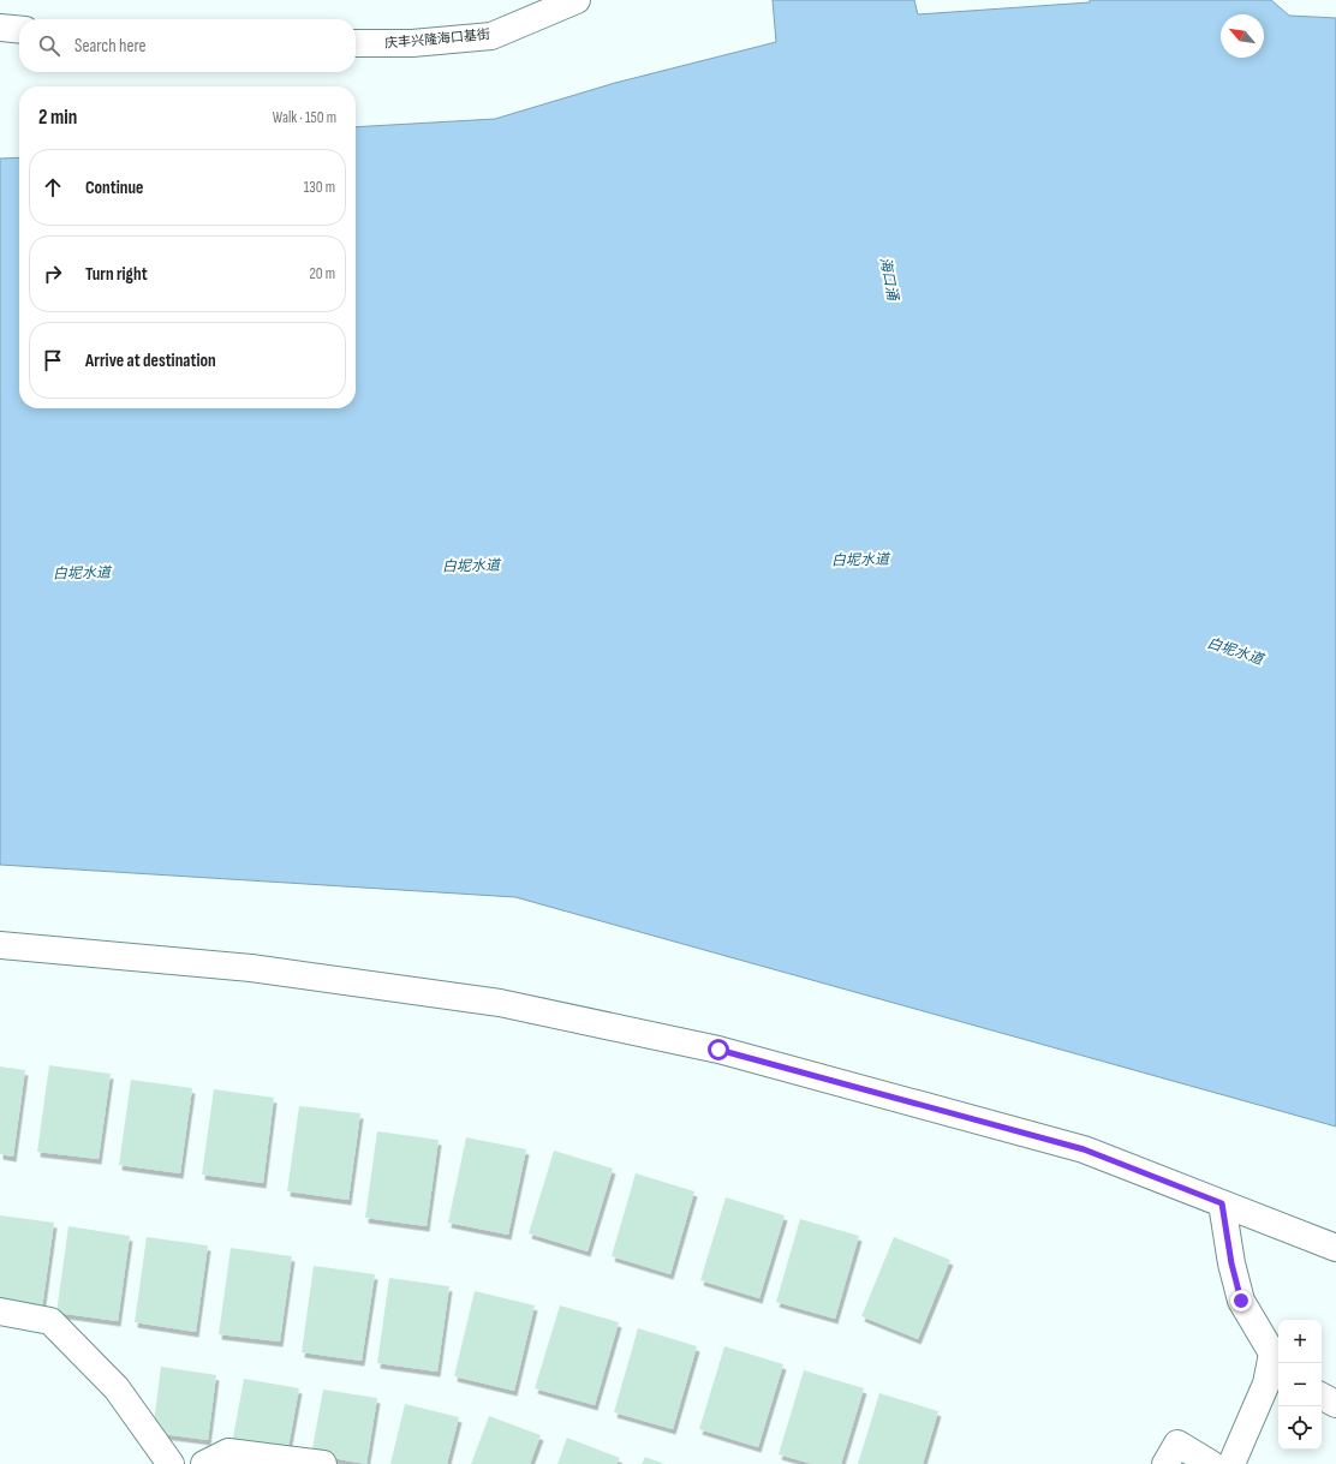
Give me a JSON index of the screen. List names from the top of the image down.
{
  "streets": {
    "street": ["庆丰兴隆海口基街"]
  },
  "water": ["海口涌", "白坭水道"],
  "north": "top left",
  "page": {
    "search": "Search here",
    "heading": ["2 min", "Walk · 150 m"],
    "list": [
      ["Continue", "130 m"],
      ["Turn right", "20 m"],
      "Arrive at destination"
    ],
    "map_buttons": ["+", "−"]
  }
}
